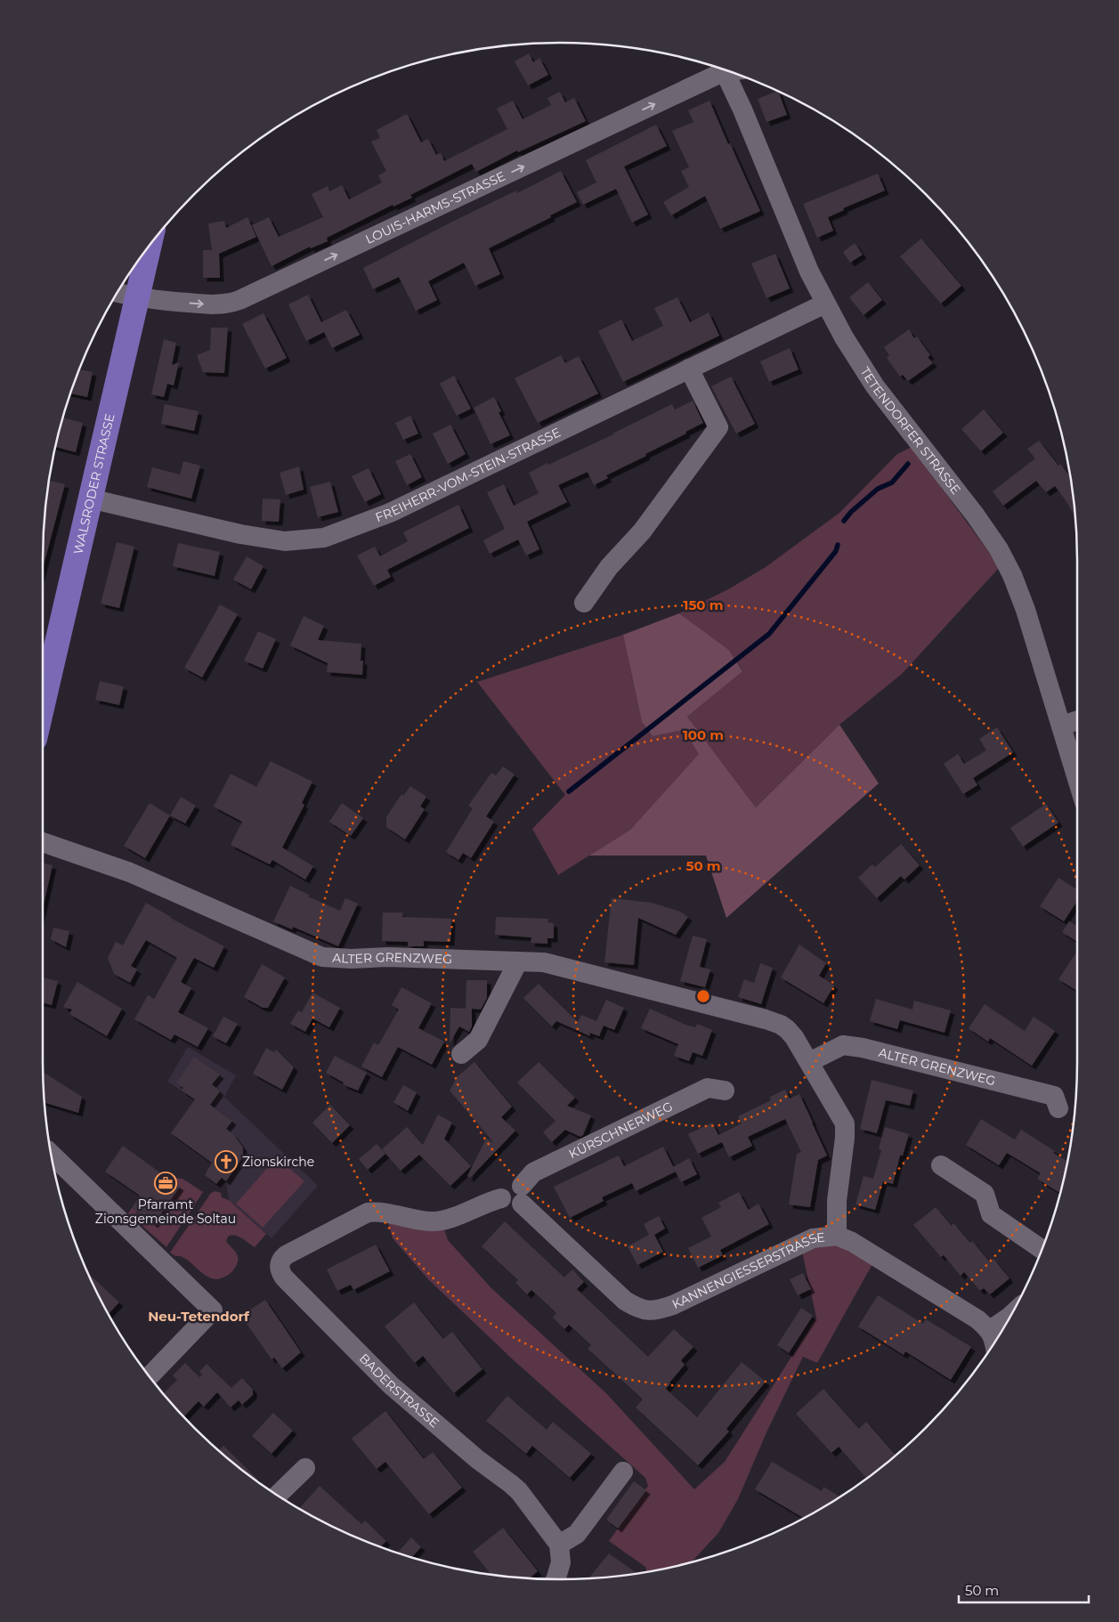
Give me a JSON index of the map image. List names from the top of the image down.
{
  "streets": {
    "main road": ["WALSRODER STRASSE"],
    "street": [
      "LOUIS-HARMS-STRASSE",
      "TETENDORFER STRASSE",
      "FREIHERR-VOM-STEIN-STRASSE",
      "ALTER GRENZWEG",
      "KÜRSCHNERWEG",
      "KANNENGIESSERSTRASSE",
      "BADERSTRASSE"
    ]
  },
  "crossings": [
    ["LOUIS-HARMS-STRASSE", "WALSRODER STRASSE"],
    ["TETENDORFER STRASSE", "FREIHERR-VOM-STEIN-STRASSE"],
    ["FREIHERR-VOM-STEIN-STRASSE", "WALSRODER STRASSE"],
    ["ALTER GRENZWEG", "KANNENGIESSERSTRASSE"],
    ["KÜRSCHNERWEG", "KANNENGIESSERSTRASSE"],
    ["KÜRSCHNERWEG", "BADERSTRASSE"],
    ["KANNENGIESSERSTRASSE", "BADERSTRASSE"]
  ],
  "one_way": ["LOUIS-HARMS-STRASSE"],
  "districts": ["Neu-Tetendorf"],
  "places": {
    "church": ["Zionskirche"],
    "office": ["Pfarramt Zionsgemeinde Soltau"]
  },
  "scale_bar": "50 m",
  "rings": ["150 m", "100 m", "50 m"]
}
